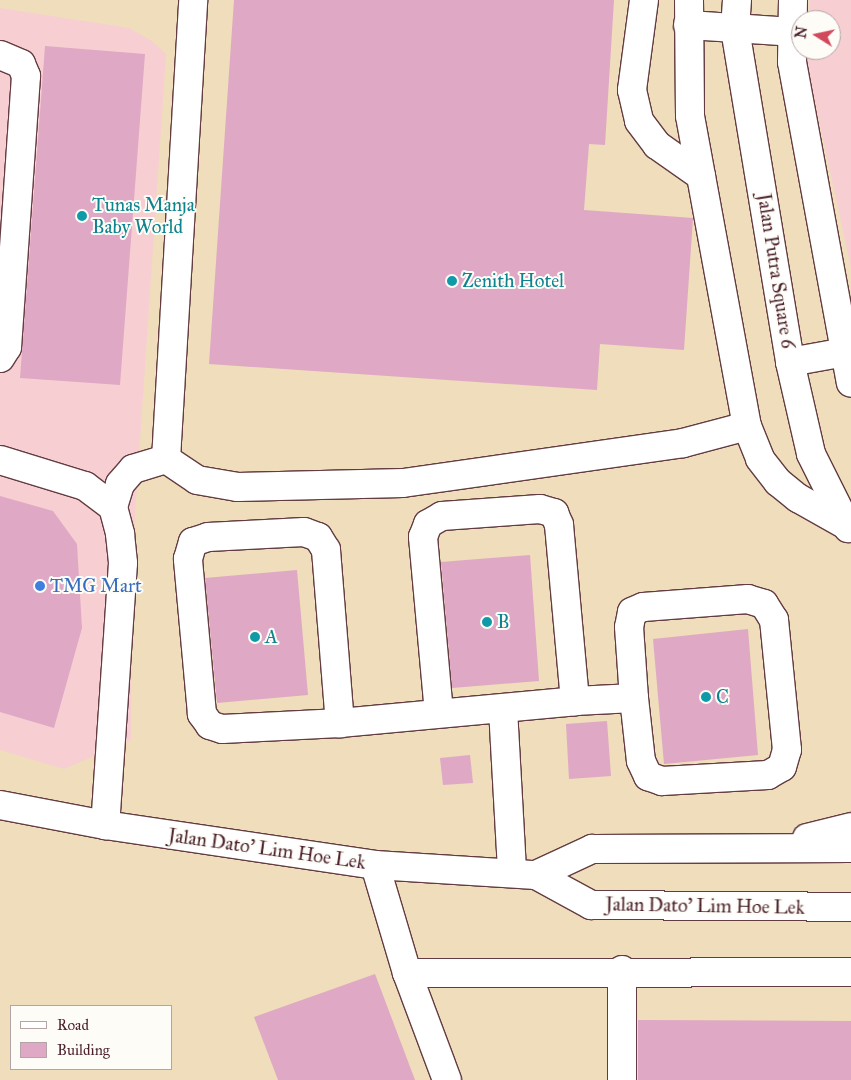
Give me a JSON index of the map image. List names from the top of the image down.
{
  "streets": {
    "street": ["Jalan Putra Square 6", "Jalan Dato' Lim Hoe Lek"]
  },
  "places": [
    "Tunas Manja Baby World",
    "Zenith Hotel",
    "TMG Mart",
    "B",
    "A",
    "C"
  ],
  "legend": ["Road", "Building"],
  "north": "left"
}
